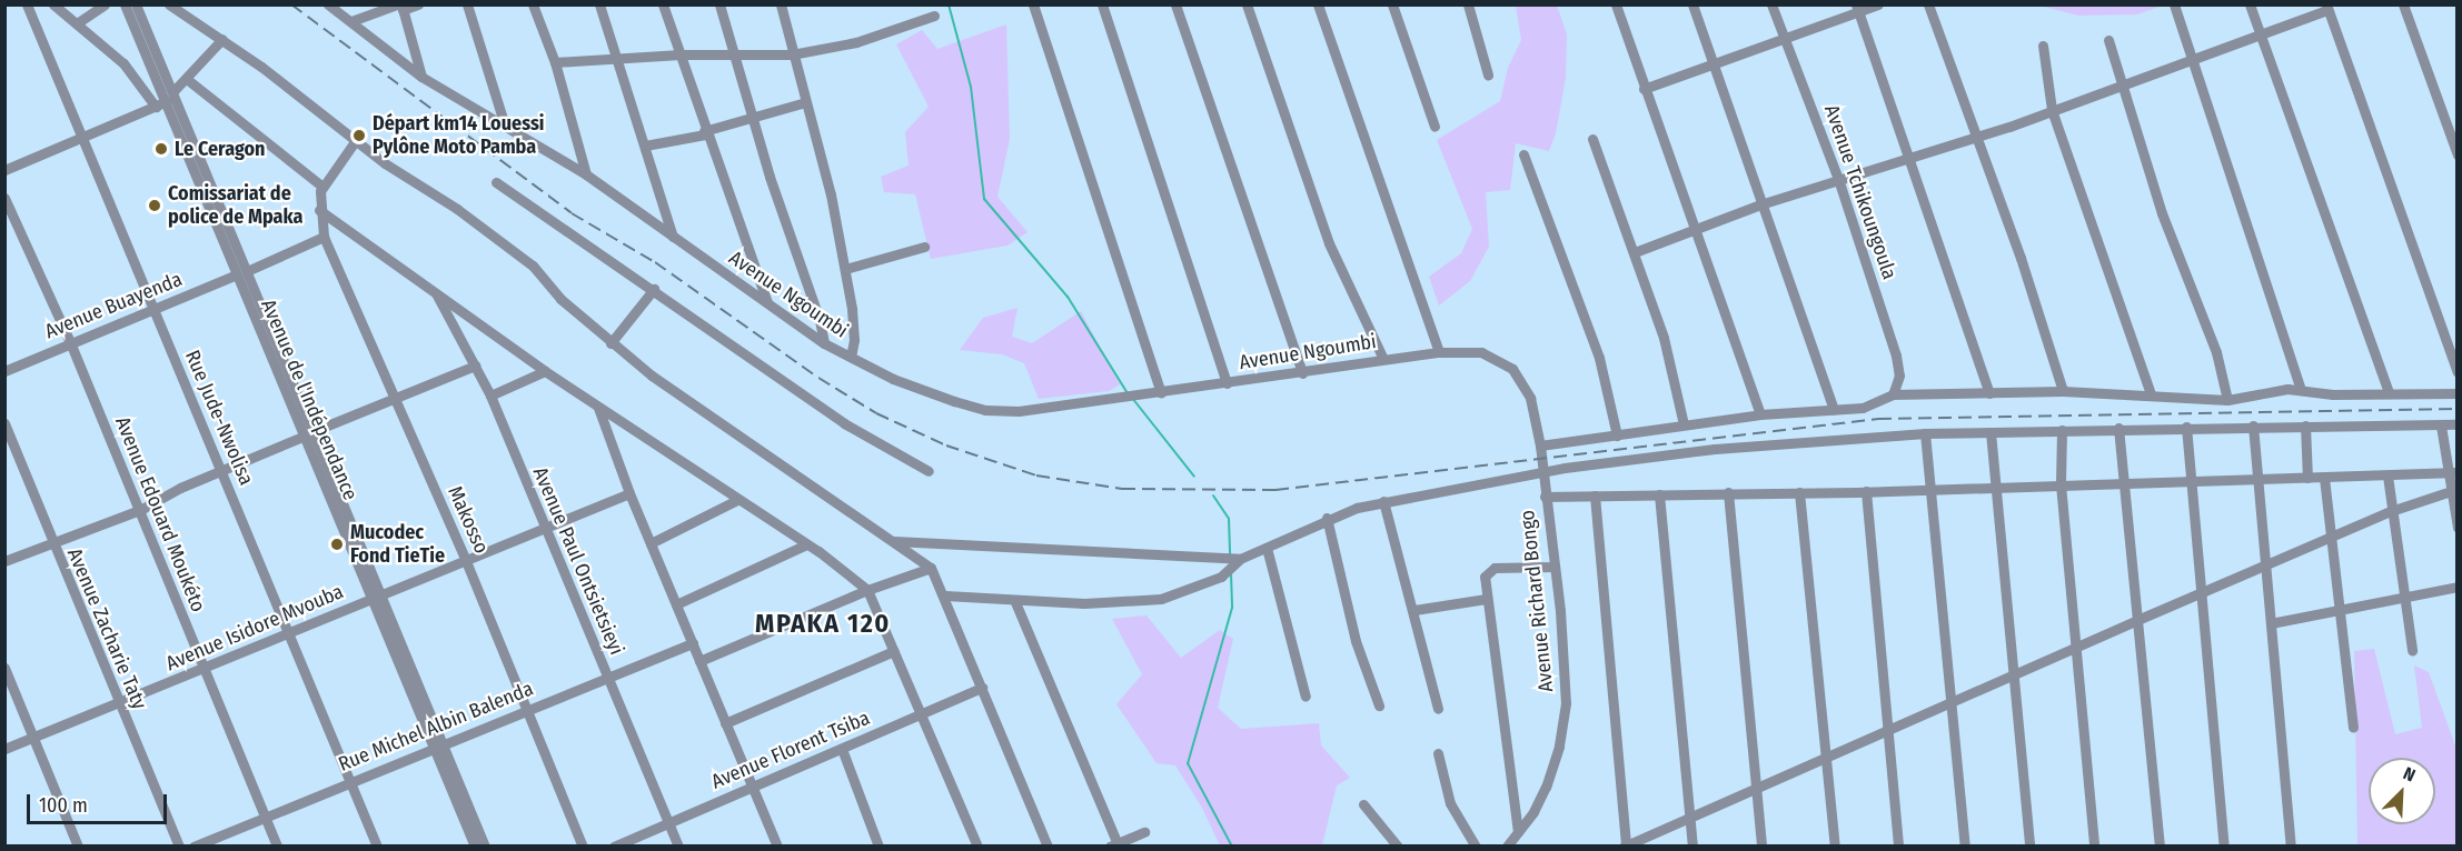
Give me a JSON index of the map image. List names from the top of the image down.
{
  "streets": {
    "street": [
      "Avenue Tchikoungoula",
      "Avenue Ngoumbi",
      "Avenue Buayenda",
      "Avenue de l'Indépendance",
      "Rue Jude-Nwolisa",
      "Avenue Edouard Moukéto",
      "Makosso",
      "Avenue Paul Ontsietsieyi",
      "Avenue Richard Bongo",
      "Avenue Isidore Mvouba",
      "Avenue Zacharie Taty",
      "Rue Michel Albin Balenda",
      "Avenue Florent Tsiba"
    ]
  },
  "crossings": [
    ["Avenue Ngoumbi", "Avenue Richard Bongo"],
    ["Avenue Buayenda", "Avenue de l'Indépendance"],
    ["Avenue Buayenda", "Rue Jude-Nwolisa"],
    ["Avenue Buayenda", "Avenue Edouard Moukéto"],
    ["Avenue Buayenda", "Makosso"],
    ["Avenue de l'Indépendance", "Avenue Isidore Mvouba"],
    ["Avenue de l'Indépendance", "Rue Michel Albin Balenda"],
    ["Rue Jude-Nwolisa", "Avenue Isidore Mvouba"],
    ["Rue Jude-Nwolisa", "Rue Michel Albin Balenda"],
    ["Avenue Edouard Moukéto", "Avenue Isidore Mvouba"],
    ["Avenue Edouard Moukéto", "Rue Michel Albin Balenda"],
    ["Makosso", "Avenue Isidore Mvouba"],
    ["Makosso", "Rue Michel Albin Balenda"],
    ["Avenue Paul Ontsietsieyi", "Avenue Isidore Mvouba"],
    ["Avenue Paul Ontsietsieyi", "Rue Michel Albin Balenda"],
    ["Avenue Paul Ontsietsieyi", "Avenue Florent Tsiba"],
    ["Avenue Isidore Mvouba", "Avenue Zacharie Taty"]
  ],
  "districts": ["MPAKA 120"],
  "places": [
    "Départ km14 Louessi Pylône Moto Pamba",
    "Le Ceragon",
    "Comissariat de police de Mpaka",
    "Mucodec Fond TieTie"
  ],
  "scale_bar": "100 m",
  "north": "top right"
}
